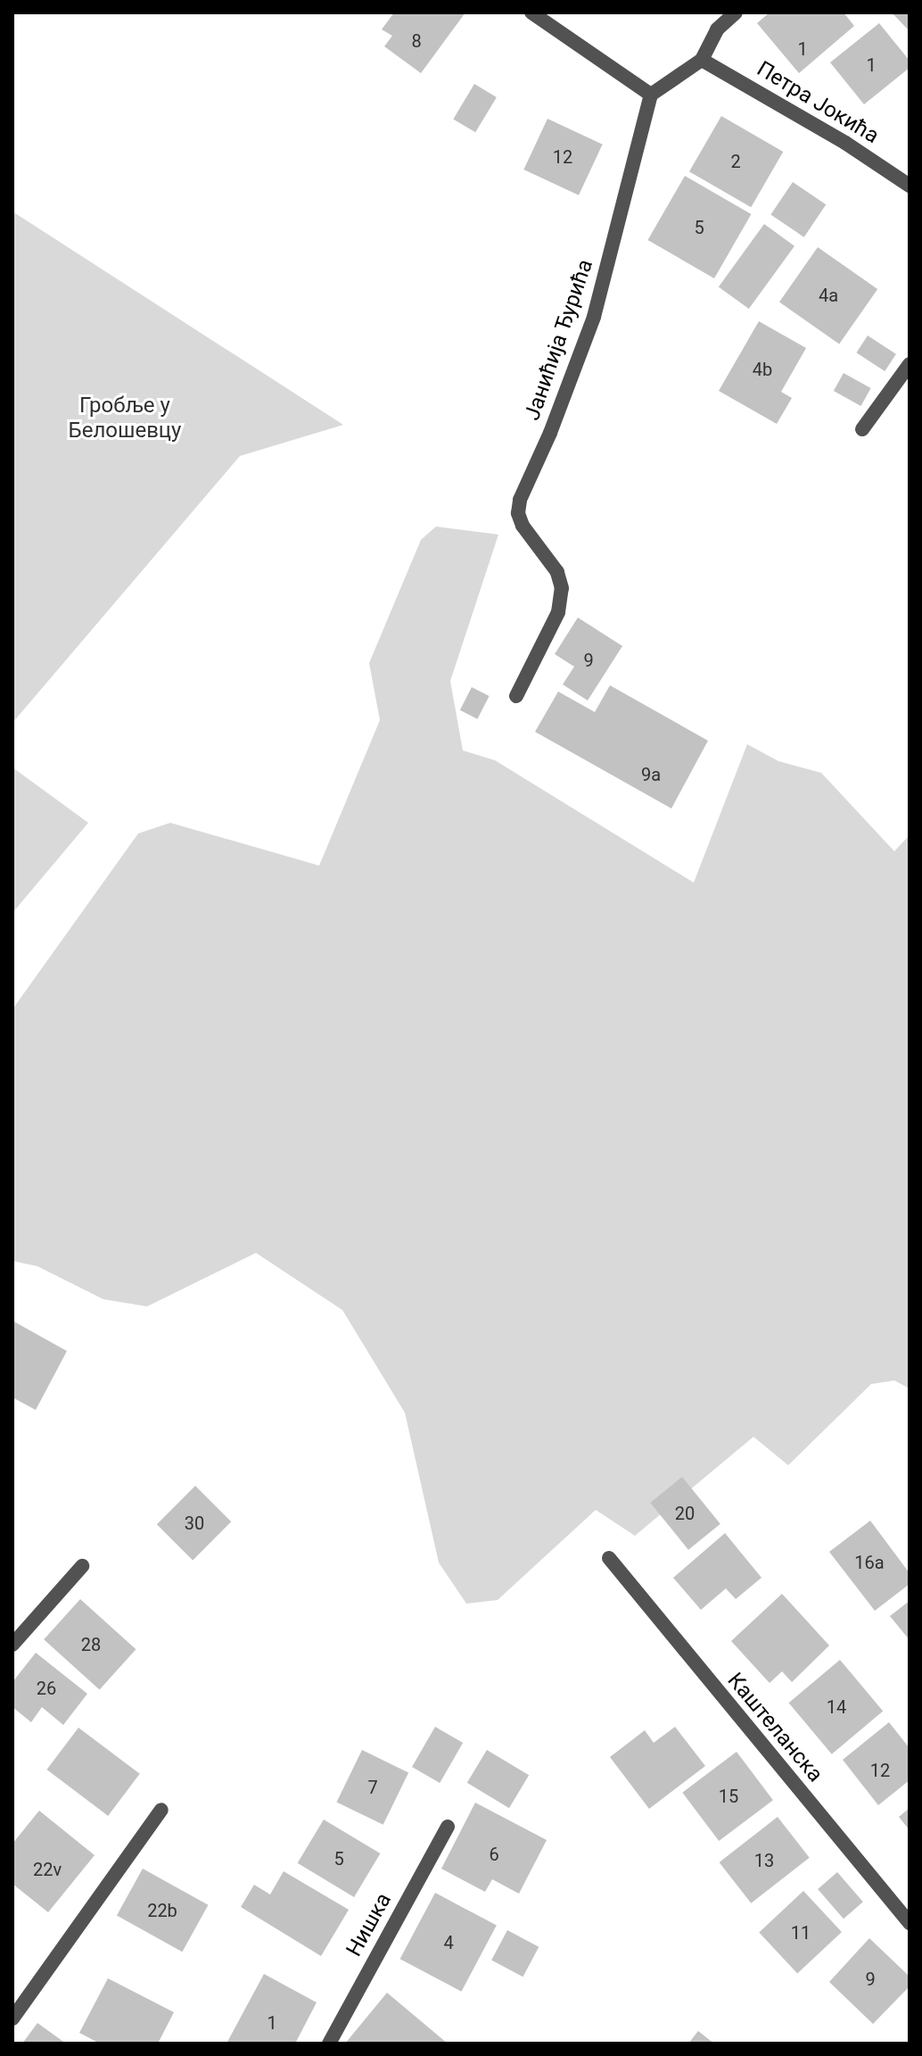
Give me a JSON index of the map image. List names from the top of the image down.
{
  "streets": {
    "street": [
      "Петра Јокића",
      "Јанићија Ђурића",
      "Каштеланска",
      "Нишка"
    ]
  },
  "parks": ["Гробље у Белошевцу"],
  "house_numbers": [
    "8",
    "1",
    "1",
    "12",
    "2",
    "5",
    "4a",
    "4b",
    "9",
    "9a",
    "20",
    "30",
    "16a",
    "28",
    "26",
    "14",
    "12",
    "7",
    "15",
    "6",
    "5",
    "13",
    "22v",
    "22b",
    "11",
    "4",
    "9",
    "1"
  ]
}
